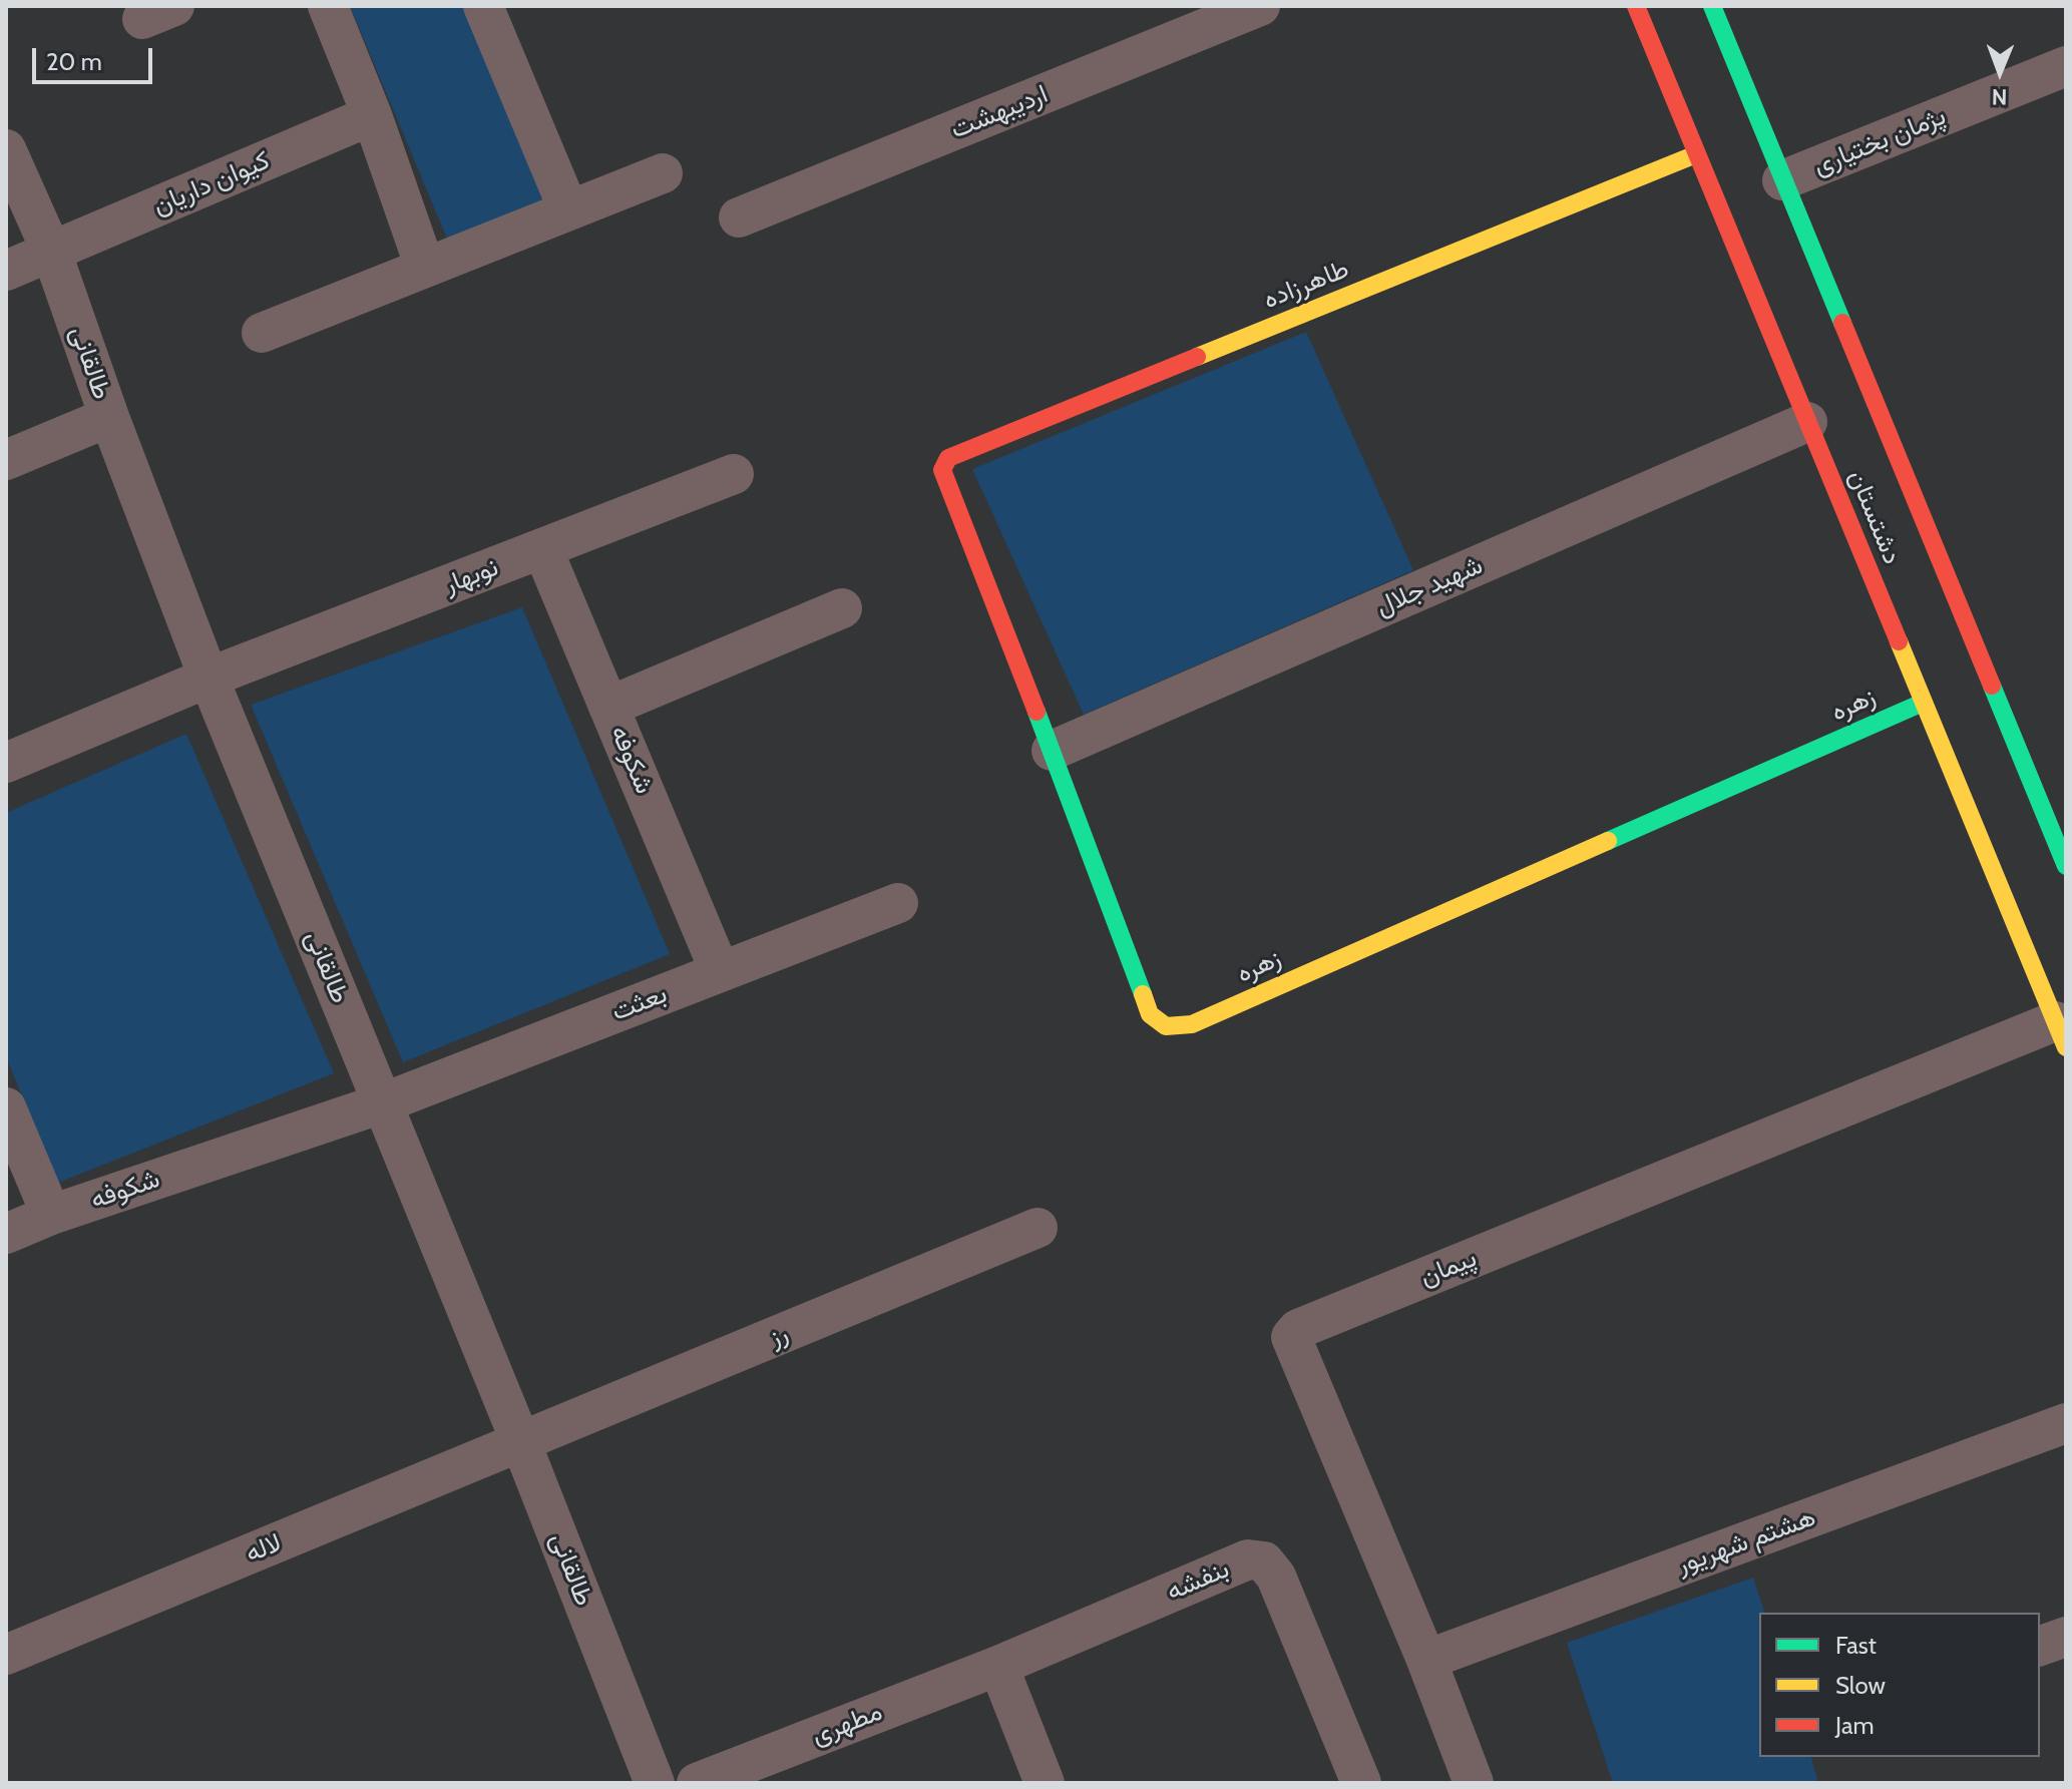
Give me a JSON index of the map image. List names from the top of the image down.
{
  "streets": {
    "street": [
      "اردیبهشت",
      "پژمان بختیاری",
      "کیوان داریان",
      "طاهرزاده",
      "طالقانی",
      "دشتستان",
      "نوبهار",
      "شهید جلال",
      "زهره",
      "شکوفه",
      "بعثت",
      "پیمان",
      "رز",
      "هشتم شهریور",
      "لاله",
      "بنفشه",
      "مطهری"
    ]
  },
  "crossings": [
    ["پژمان بختیاری", "دشتستان"],
    ["کیوان داریان", "طالقانی"],
    ["طاهرزاده", "دشتستان"],
    ["طاهرزاده", "زهره"],
    ["طالقانی", "نوبهار"],
    ["طالقانی", "شکوفه"],
    ["طالقانی", "بعثت"],
    ["طالقانی", "رز"],
    ["طالقانی", "لاله"],
    ["دشتستان", "شهید جلال"],
    ["دشتستان", "زهره"],
    ["دشتستان", "پیمان"],
    ["نوبهار", "شکوفه"],
    ["شهید جلال", "زهره"],
    ["شکوفه", "بعثت"],
    ["پیمان", "هشتم شهریور"],
    ["رز", "لاله"],
    ["بنفشه", "مطهری"]
  ],
  "legend": ["Fast", "Slow", "Jam"],
  "scale_bar": "20 m",
  "north": "bottom"
}
